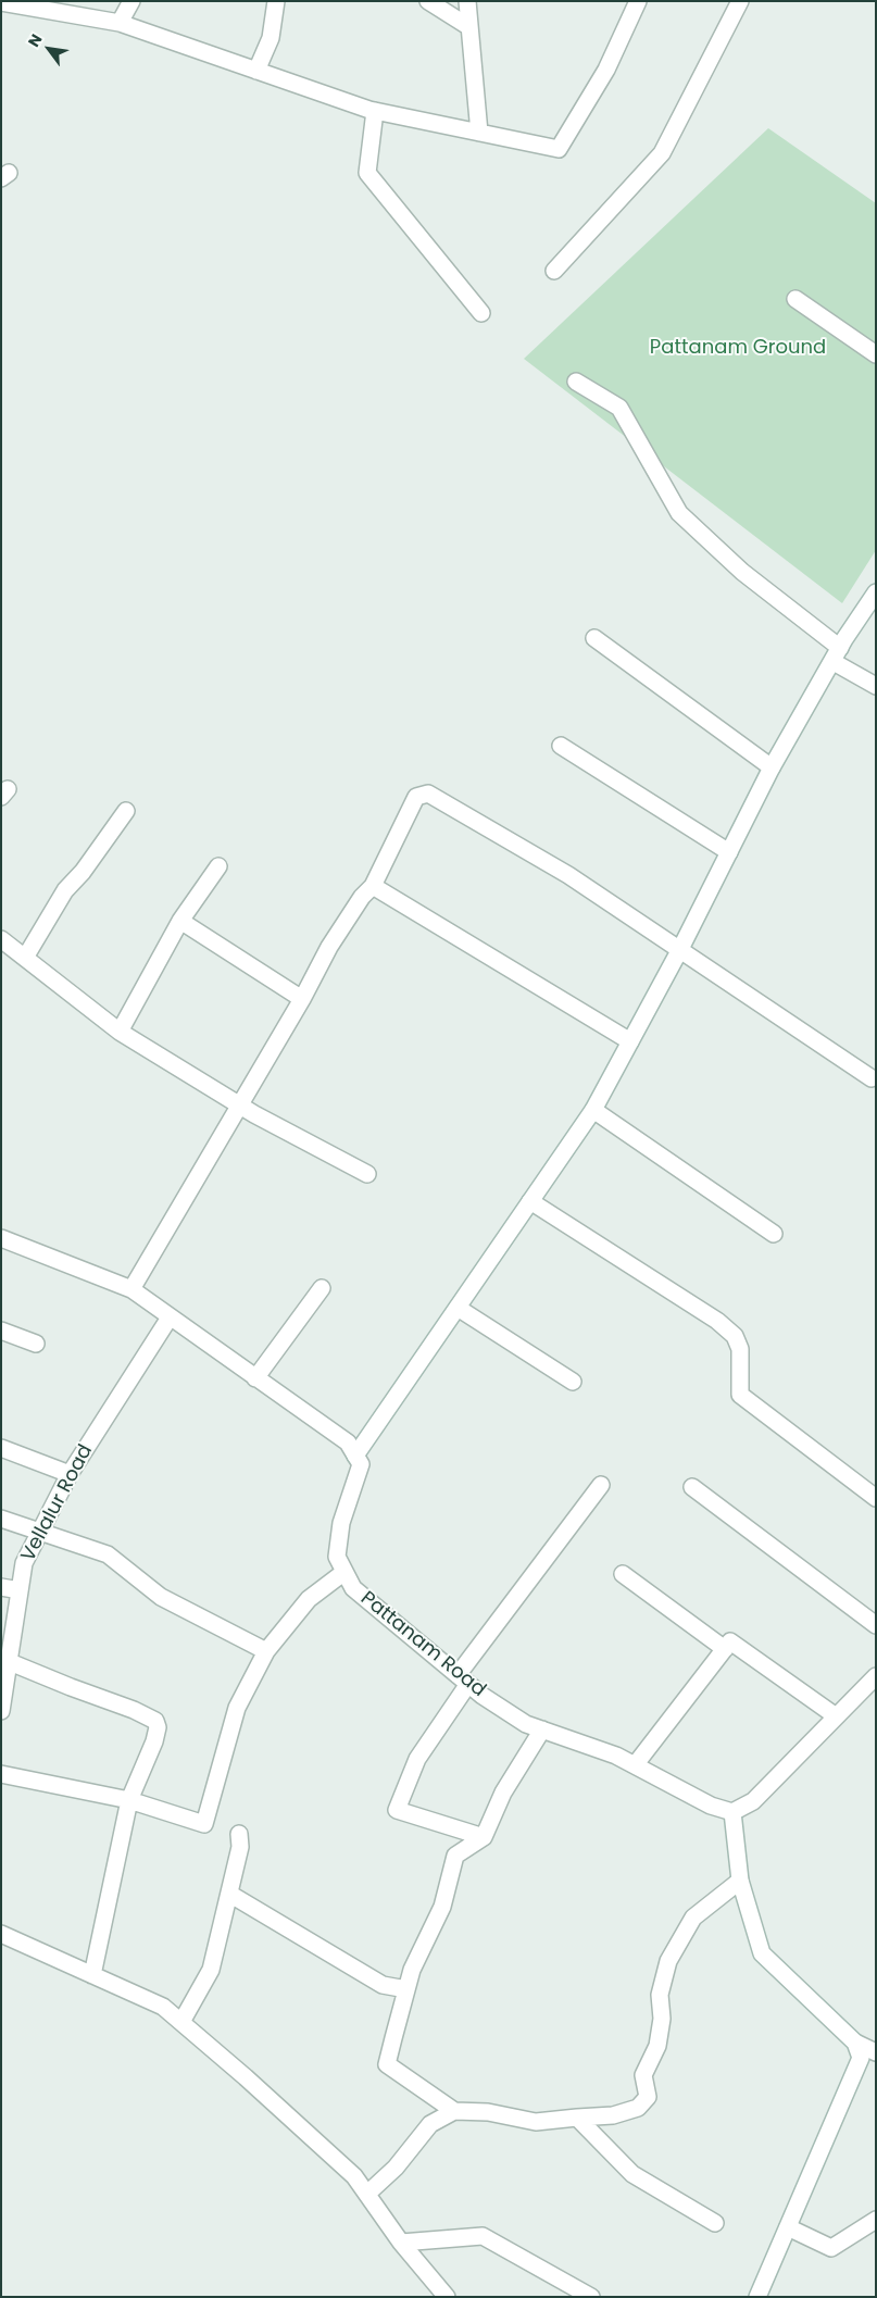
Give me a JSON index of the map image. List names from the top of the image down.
{
  "streets": {
    "street": ["Vellalur Road", "Pattanam Road"]
  },
  "parks": ["Pattanam Ground"],
  "north": "top left"
}
